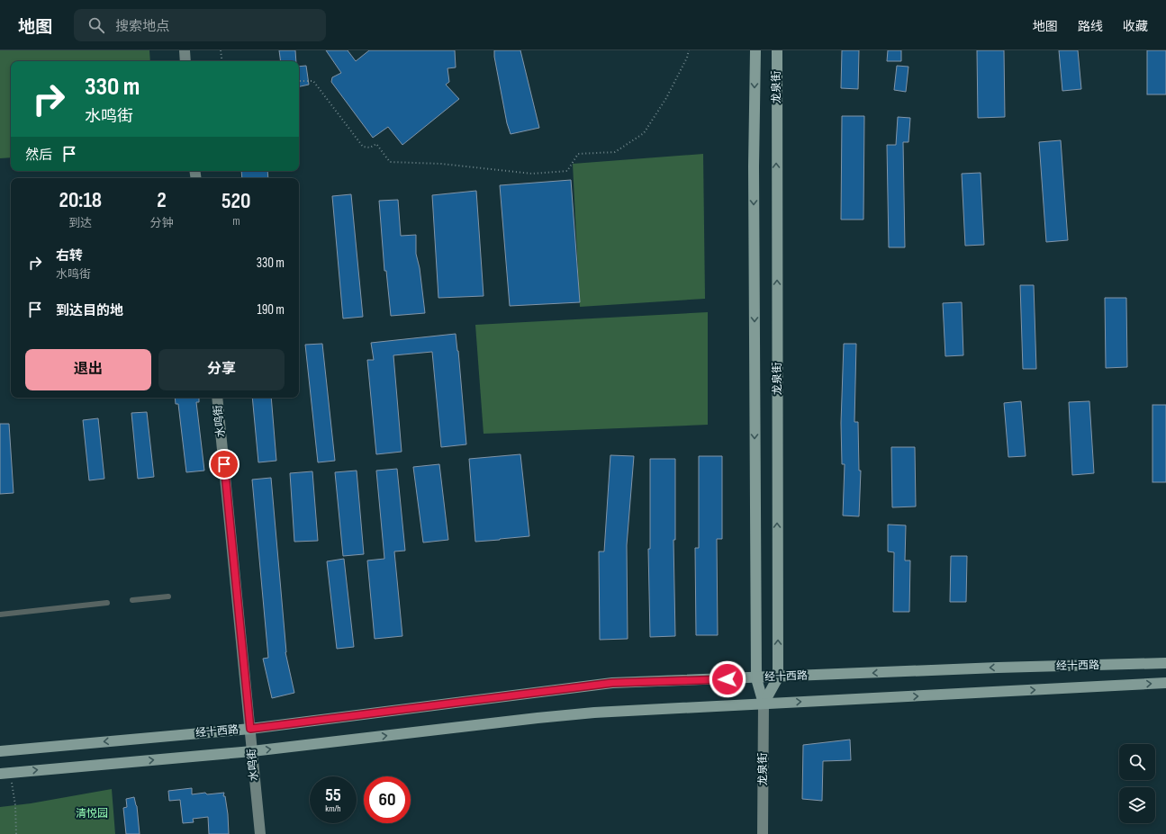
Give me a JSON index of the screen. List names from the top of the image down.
{
  "streets": {
    "main road": ["龙泉街", "经十西路"],
    "street": ["水鸣街"]
  },
  "crossings": [
    ["龙泉街", "经十西路"],
    ["水鸣街", "经十西路"]
  ],
  "parks": ["清悦园"],
  "page": {
    "header": "地图",
    "search": "搜索地点",
    "nav": ["地图", "路线", "收藏"],
    "turn": ["330 m", "水鸣街"],
    "then": "然后",
    "eta": [
      "20:18",
      "到达",
      "2",
      "分钟",
      "520",
      "m"
    ],
    "list": [
      {
        "name": "右转",
        "note": "水鸣街",
        "value": "330 m"
      },
      {
        "name": "到达目的地",
        "value": "190 m"
      }
    ],
    "buttons": ["退出", "分享"],
    "speed": "55 km/h",
    "limit": "60"
  }
}
